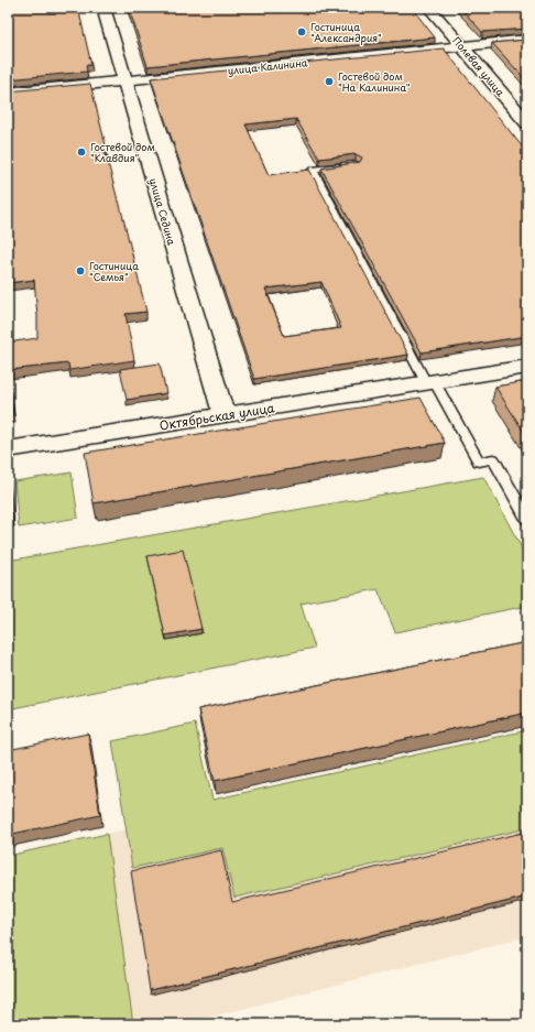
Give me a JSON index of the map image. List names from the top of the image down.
{
  "streets": {
    "street": [
      "улица Калинина",
      "Полевая улица",
      "улица Седина",
      "Октябрьская улица"
    ]
  },
  "crossings": [
    ["улица Калинина", "Полевая улица"],
    ["улица Калинина", "улица Седина"],
    ["улица Седина", "Октябрьская улица"]
  ],
  "places": [
    "Гостиница \"Александрия\"",
    "Гостевой дом \"На Калинина\"",
    "Гостевой дом \"Клавдия\"",
    "Гостиница \"Семья\""
  ]
}
